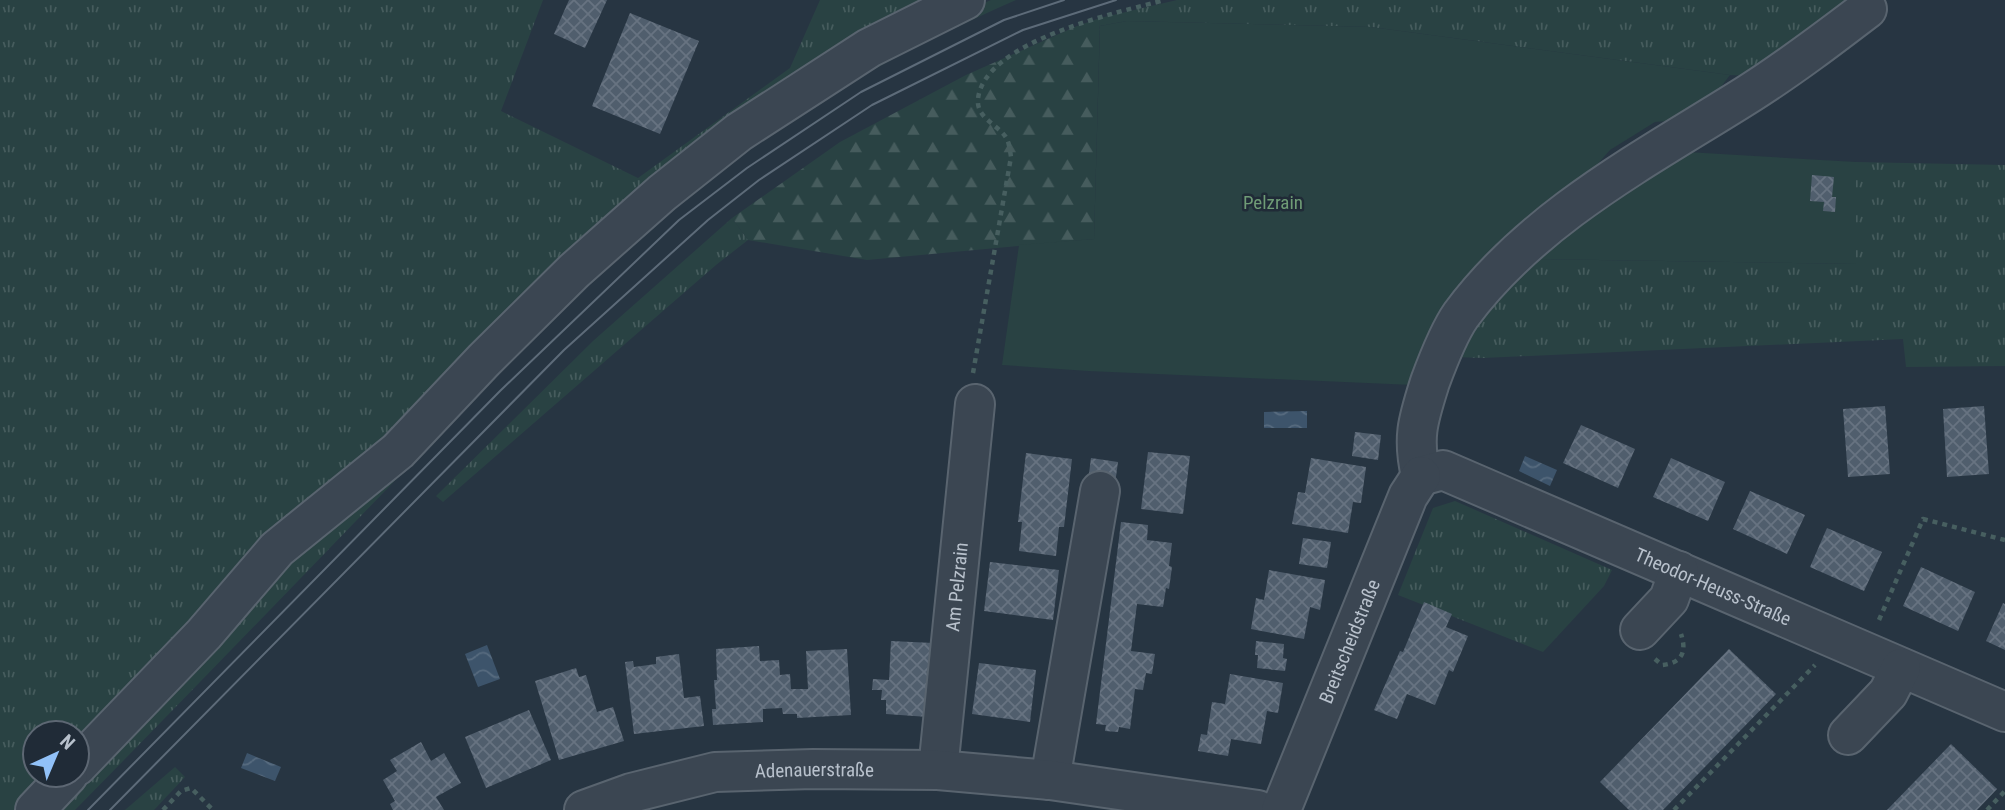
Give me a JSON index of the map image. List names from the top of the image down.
{
  "streets": {
    "street": [
      "Am Pelzrain",
      "Theodor-Heuss-Straße",
      "Breitscheidstraße",
      "Adenauerstraße"
    ]
  },
  "crossings": [
    ["Am Pelzrain", "Adenauerstraße"],
    ["Theodor-Heuss-Straße", "Breitscheidstraße"]
  ],
  "parks": ["Pelzrain"],
  "north": "top right"
}
